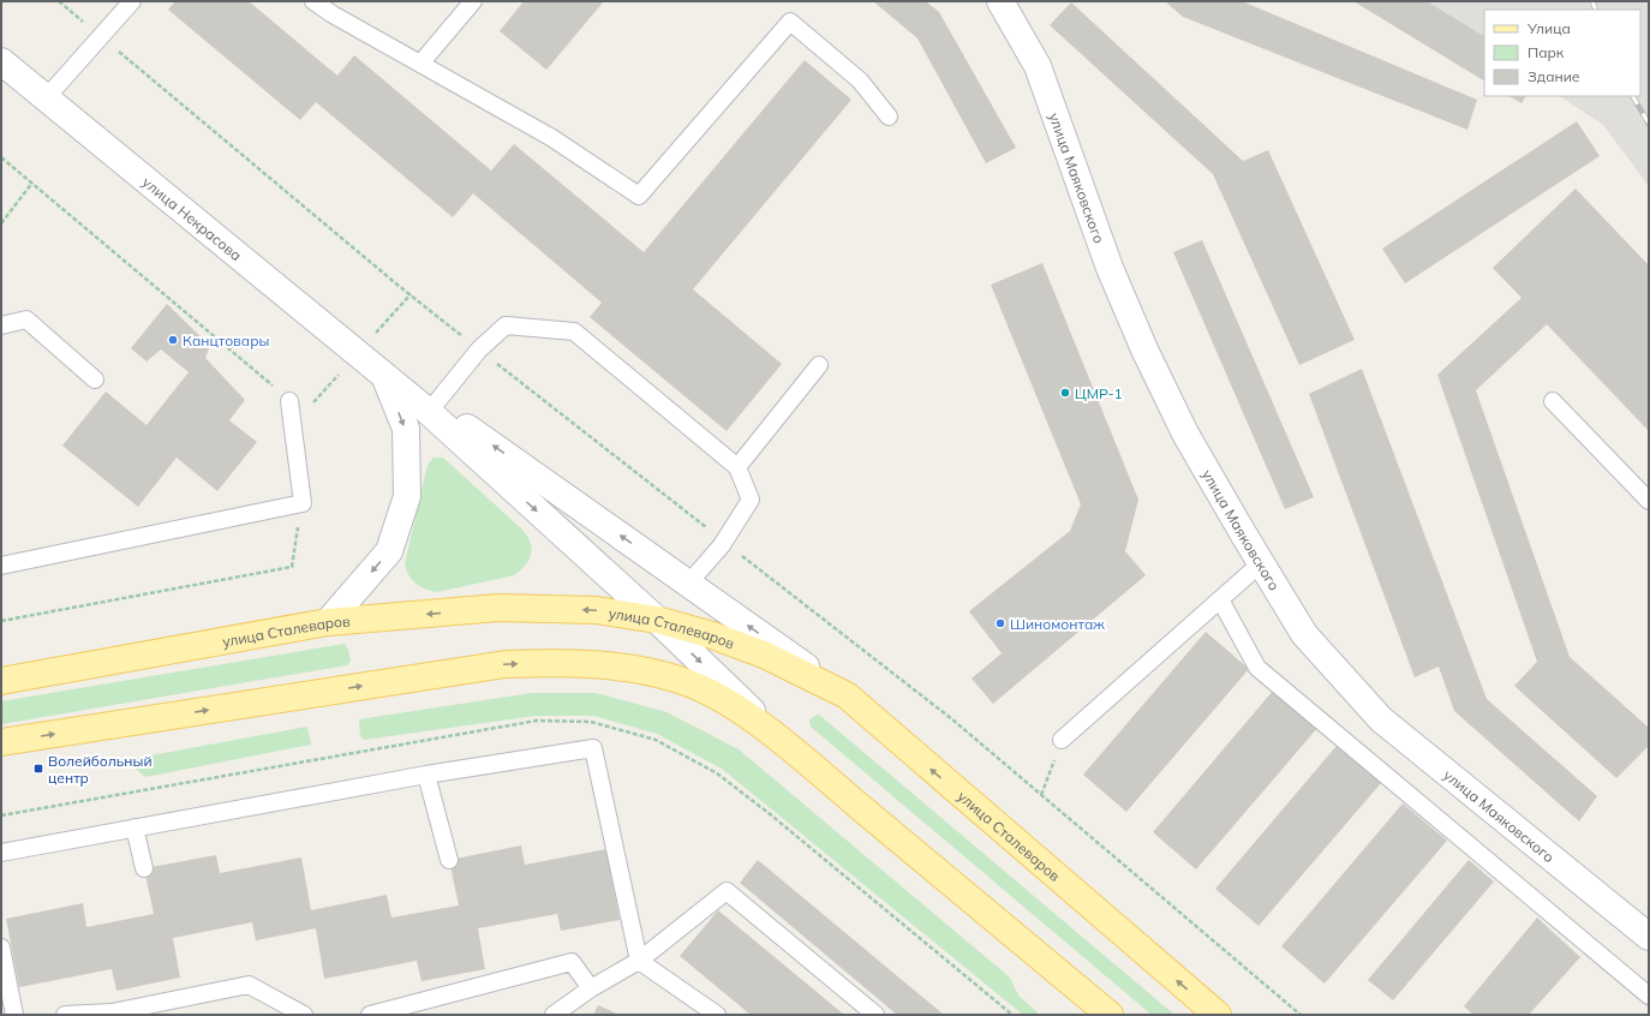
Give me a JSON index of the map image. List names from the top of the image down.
{
  "streets": {
    "main road": ["улица Сталеваров"],
    "street": ["улица Маяковского", "улица Некрасова"]
  },
  "places": {
    "other": ["Канцтовары", "ЦМР-1", "Шиномонтаж"],
    "transit": ["Волейбольный центр"]
  },
  "legend": ["Улица", "Парк", "Здание"]
}
